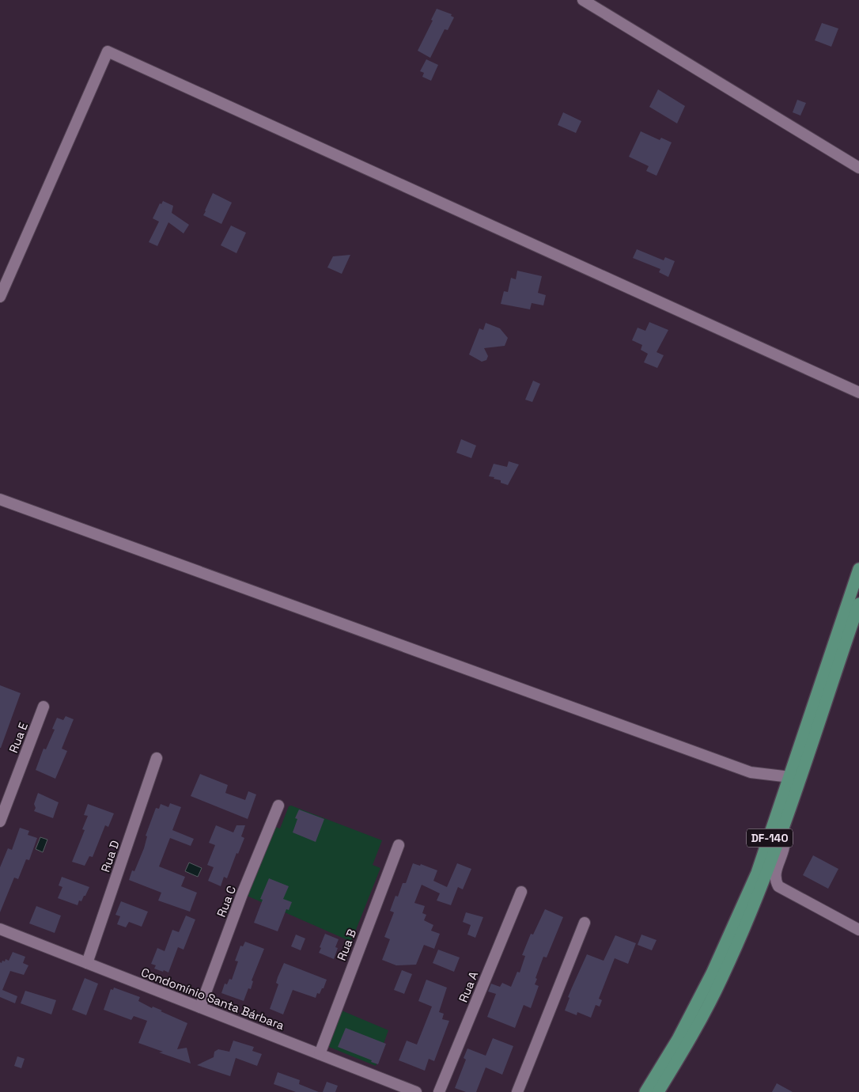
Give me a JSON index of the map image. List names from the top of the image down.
{
  "streets": {
    "main road": ["DF-140"],
    "street": [
      "Rua E",
      "Rua D",
      "Rua C",
      "Rua B",
      "Rua A",
      "Condomínio Santa Bárbara"
    ]
  },
  "crossings": [
    ["Rua D", "Condomínio Santa Bárbara"],
    ["Rua C", "Condomínio Santa Bárbara"],
    ["Rua B", "Condomínio Santa Bárbara"]
  ]
}
